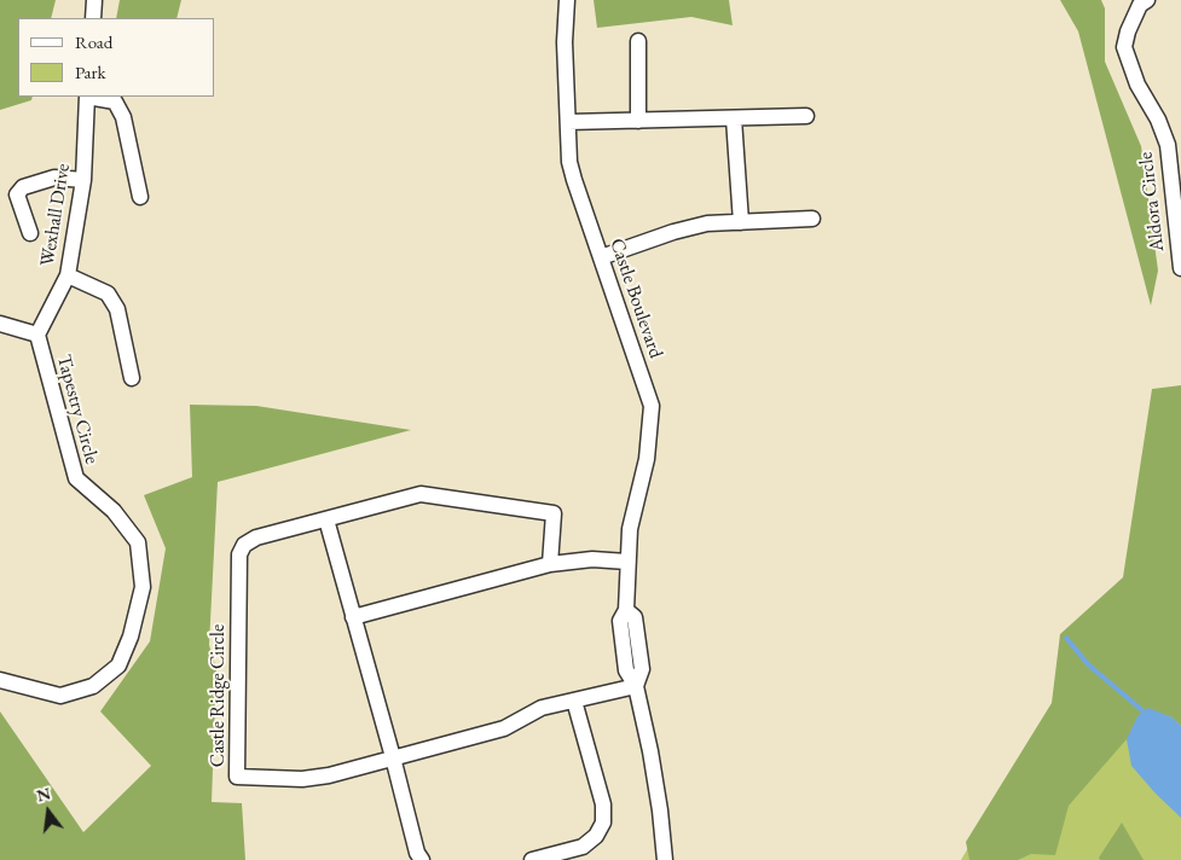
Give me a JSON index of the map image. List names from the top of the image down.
{
  "streets": {
    "street": [
      "Aldora Circle",
      "Wexhall Drive",
      "Castle Boulevard",
      "Tapestry Circle",
      "Castle Ridge Circle"
    ]
  },
  "crossings": [
    ["Wexhall Drive", "Tapestry Circle"],
    ["Castle Boulevard", "Castle Ridge Circle"]
  ],
  "legend": ["Road", "Park"],
  "north": "top"
}
